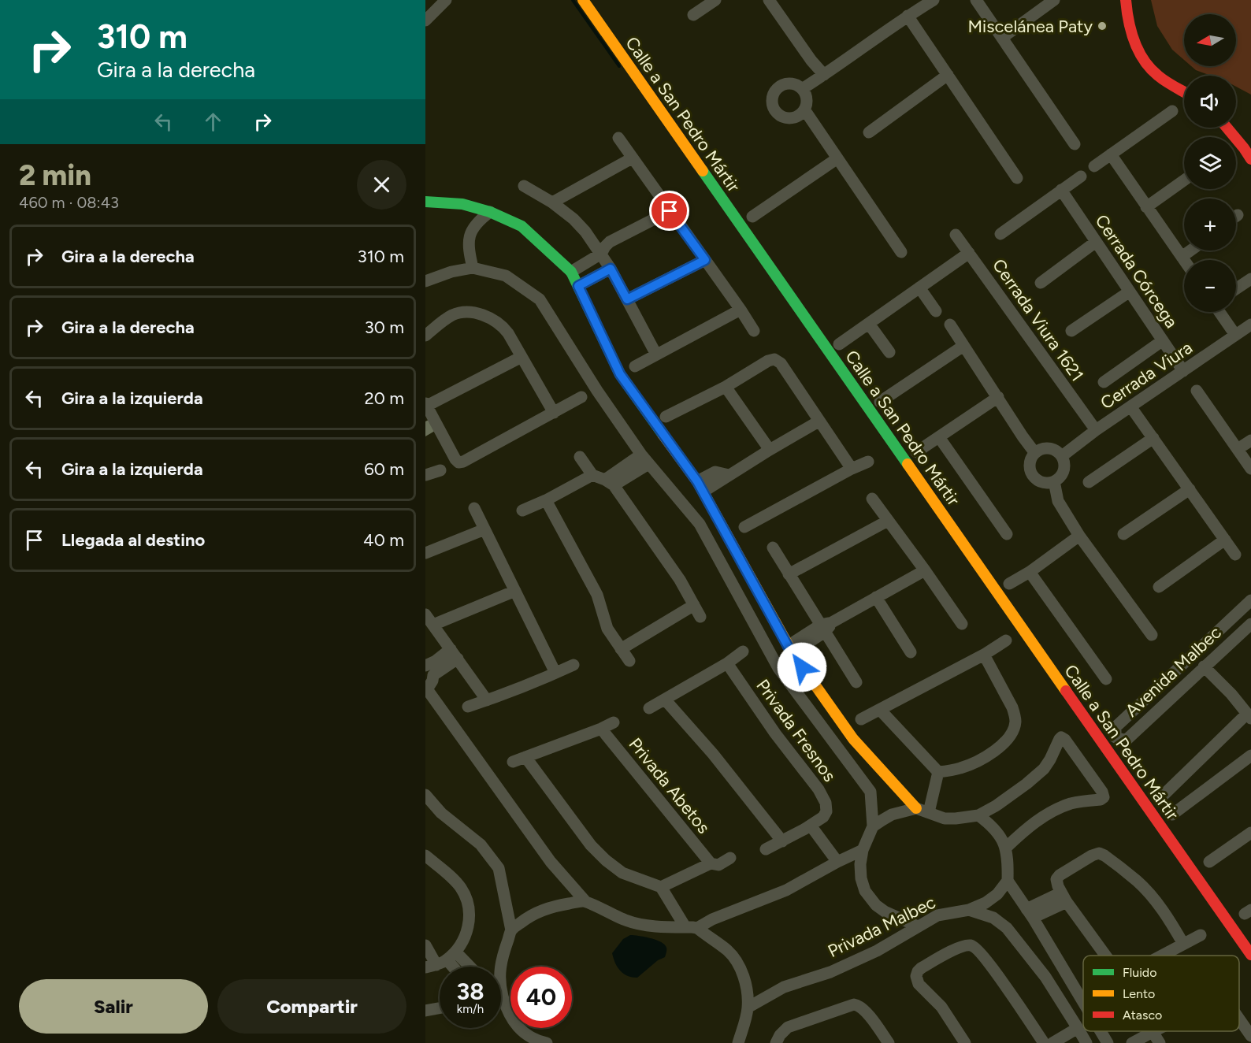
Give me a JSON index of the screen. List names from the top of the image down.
{
  "streets": {
    "main road": ["Calle a San Pedro Mártir"],
    "street": [
      "Cerrada Córcega",
      "Cerrada Viura 1621",
      "Cerrada Viura",
      "Avenida Malbec",
      "Privada Fresnos",
      "Privada Abetos",
      "Privada Malbec"
    ]
  },
  "crossings": [
    ["Cerrada Córcega", "Cerrada Viura"],
    ["Cerrada Viura 1621", "Cerrada Viura"]
  ],
  "places": ["Miscelánea Paty"],
  "legend": ["Fluido", "Lento", "Atasco"],
  "north": "left",
  "page": {
    "turn": ["310 m", "Gira a la derecha"],
    "map_buttons": ["+", "−"],
    "heading": ["2 min", "460 m · 08:43"],
    "list": [
      {
        "name": "Gira a la derecha",
        "value": "310 m"
      },
      {
        "name": "Gira a la derecha",
        "value": "30 m"
      },
      {
        "name": "Gira a la izquierda",
        "value": "20 m"
      },
      {
        "name": "Gira a la izquierda",
        "value": "60 m"
      },
      {
        "name": "Llegada al destino",
        "value": "40 m"
      }
    ],
    "speed": "38 km/h",
    "limit": "40",
    "buttons": ["Salir", "Compartir"]
  }
}
